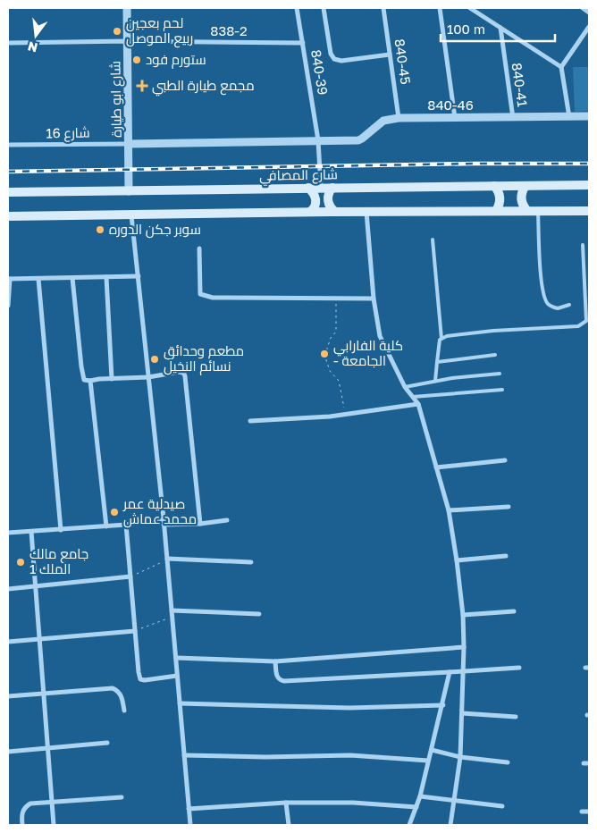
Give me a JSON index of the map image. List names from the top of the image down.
{
  "streets": {
    "main road": ["شارع المصافي"],
    "street": [
      "838-2",
      "840-45",
      "840-39",
      "840-41",
      "شارع ابو طيارة",
      "840-46",
      "شارع 16"
    ]
  },
  "crossings": [
    ["838-2", "840-39"],
    ["838-2", "شارع ابو طيارة"],
    ["840-45", "840-46"],
    ["840-39", "840-46"],
    ["840-39", "شارع المصافي"],
    ["840-41", "840-46"],
    ["شارع ابو طيارة", "840-46"],
    ["شارع ابو طيارة", "شارع 16"],
    ["شارع ابو طيارة", "شارع المصافي"],
    ["840-46", "شارع 16"]
  ],
  "places": {
    "other": [
      "لحم بعجين ربيع الموصل",
      "ستورم فود",
      "سوبر جكن الدوره",
      "كلية الفارابي - الجامعة",
      "مطعم وحدائق نسائم النخيل",
      "صيدلية عمر محمد عماش",
      "جامع مالك الملك 1"
    ],
    "health": ["مجمع طيارة الطبي"]
  },
  "scale_bar": "100 m",
  "north": "bottom"
}
